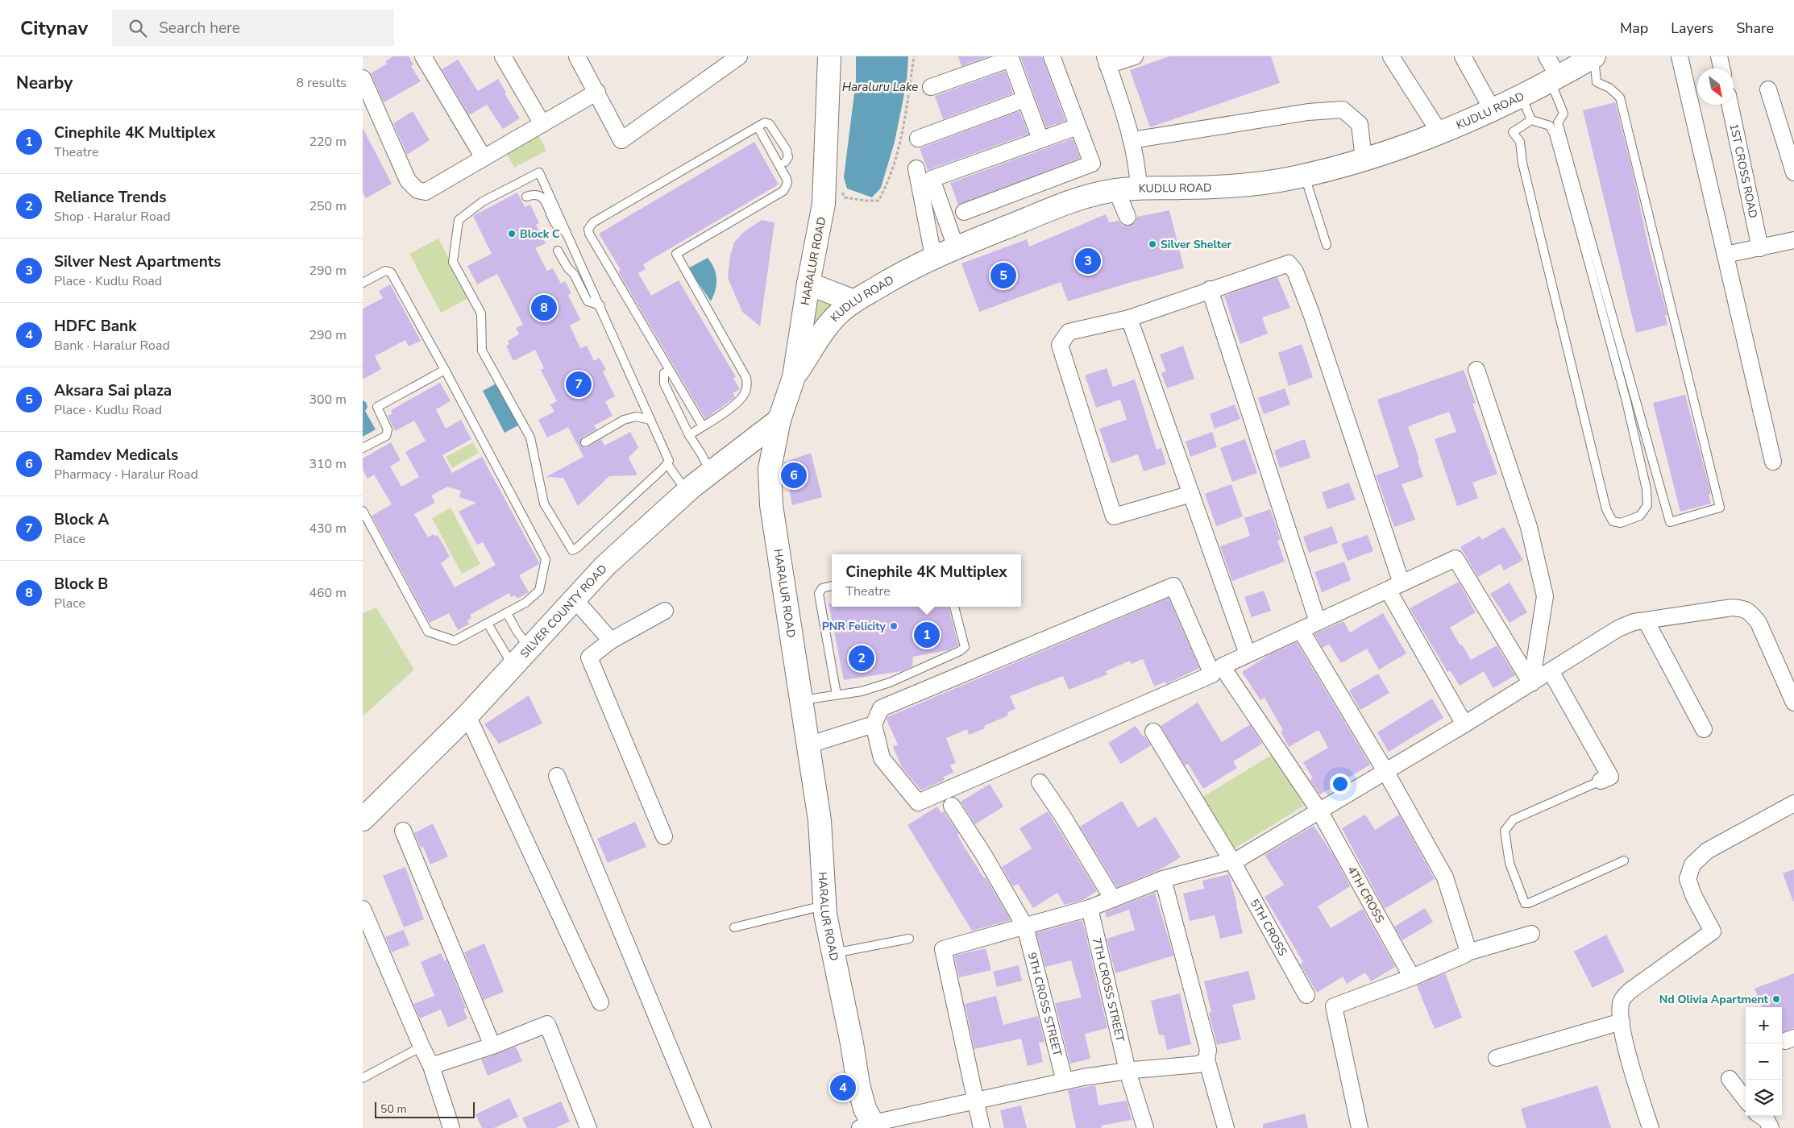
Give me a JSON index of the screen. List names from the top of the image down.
{
  "streets": {
    "street": [
      "KUDLU ROAD",
      "1ST CROSS ROAD",
      "HARALUR ROAD",
      "SILVER COUNTY ROAD",
      "4TH CROSS",
      "5TH CROSS",
      "7TH CROSS STREET",
      "9TH CROSS STREET"
    ]
  },
  "crossings": [
    ["KUDLU ROAD", "HARALUR ROAD"],
    ["HARALUR ROAD", "SILVER COUNTY ROAD"]
  ],
  "water": ["Haraluru Lake"],
  "places": [
    "Block C",
    "Silver Shelter",
    "PNR Felicity",
    "Nd Olivia Apartment"
  ],
  "scale_bar": "50 m",
  "north": "bottom right",
  "page": {
    "header": "Citynav",
    "search": "Search here",
    "nav": ["Map", "Layers", "Share"],
    "heading": ["Nearby", "8 results"],
    "list": [
      {
        "mark": "1",
        "name": "Cinephile 4K Multiplex",
        "note": "Theatre",
        "value": "220 m"
      },
      {
        "mark": "2",
        "name": "Reliance Trends",
        "note": "Shop · Haralur Road",
        "value": "250 m"
      },
      {
        "mark": "3",
        "name": "Silver Nest Apartments",
        "note": "Place · Kudlu Road",
        "value": "290 m"
      },
      {
        "mark": "4",
        "name": "HDFC Bank",
        "note": "Bank · Haralur Road",
        "value": "290 m"
      },
      {
        "mark": "5",
        "name": "Aksara Sai plaza",
        "note": "Place · Kudlu Road",
        "value": "300 m"
      },
      {
        "mark": "6",
        "name": "Ramdev Medicals",
        "note": "Pharmacy · Haralur Road",
        "value": "310 m"
      },
      {
        "mark": "7",
        "name": "Block A",
        "note": "Place",
        "value": "430 m"
      },
      {
        "mark": "8",
        "name": "Block B",
        "note": "Place",
        "value": "460 m"
      }
    ],
    "pins": [
      "3",
      "5",
      "8",
      "7",
      "6",
      "1",
      "2",
      "4"
    ],
    "popup": ["Cinephile 4K Multiplex", "Theatre"],
    "map_buttons": ["+", "−"],
    "scale": "50 m"
  }
}
